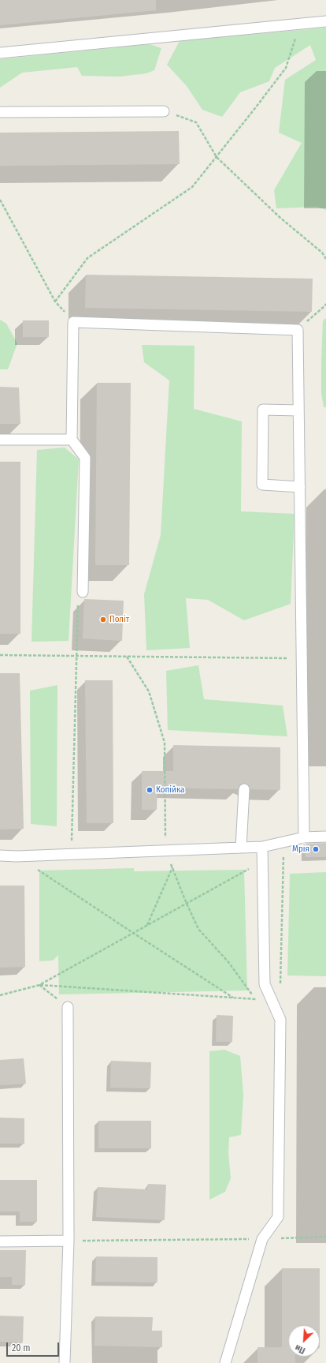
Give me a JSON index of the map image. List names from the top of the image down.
{
  "places": ["Політ", "Копійка", "Мрія"],
  "scale_bar": "20 m",
  "north": "bottom left"
}
